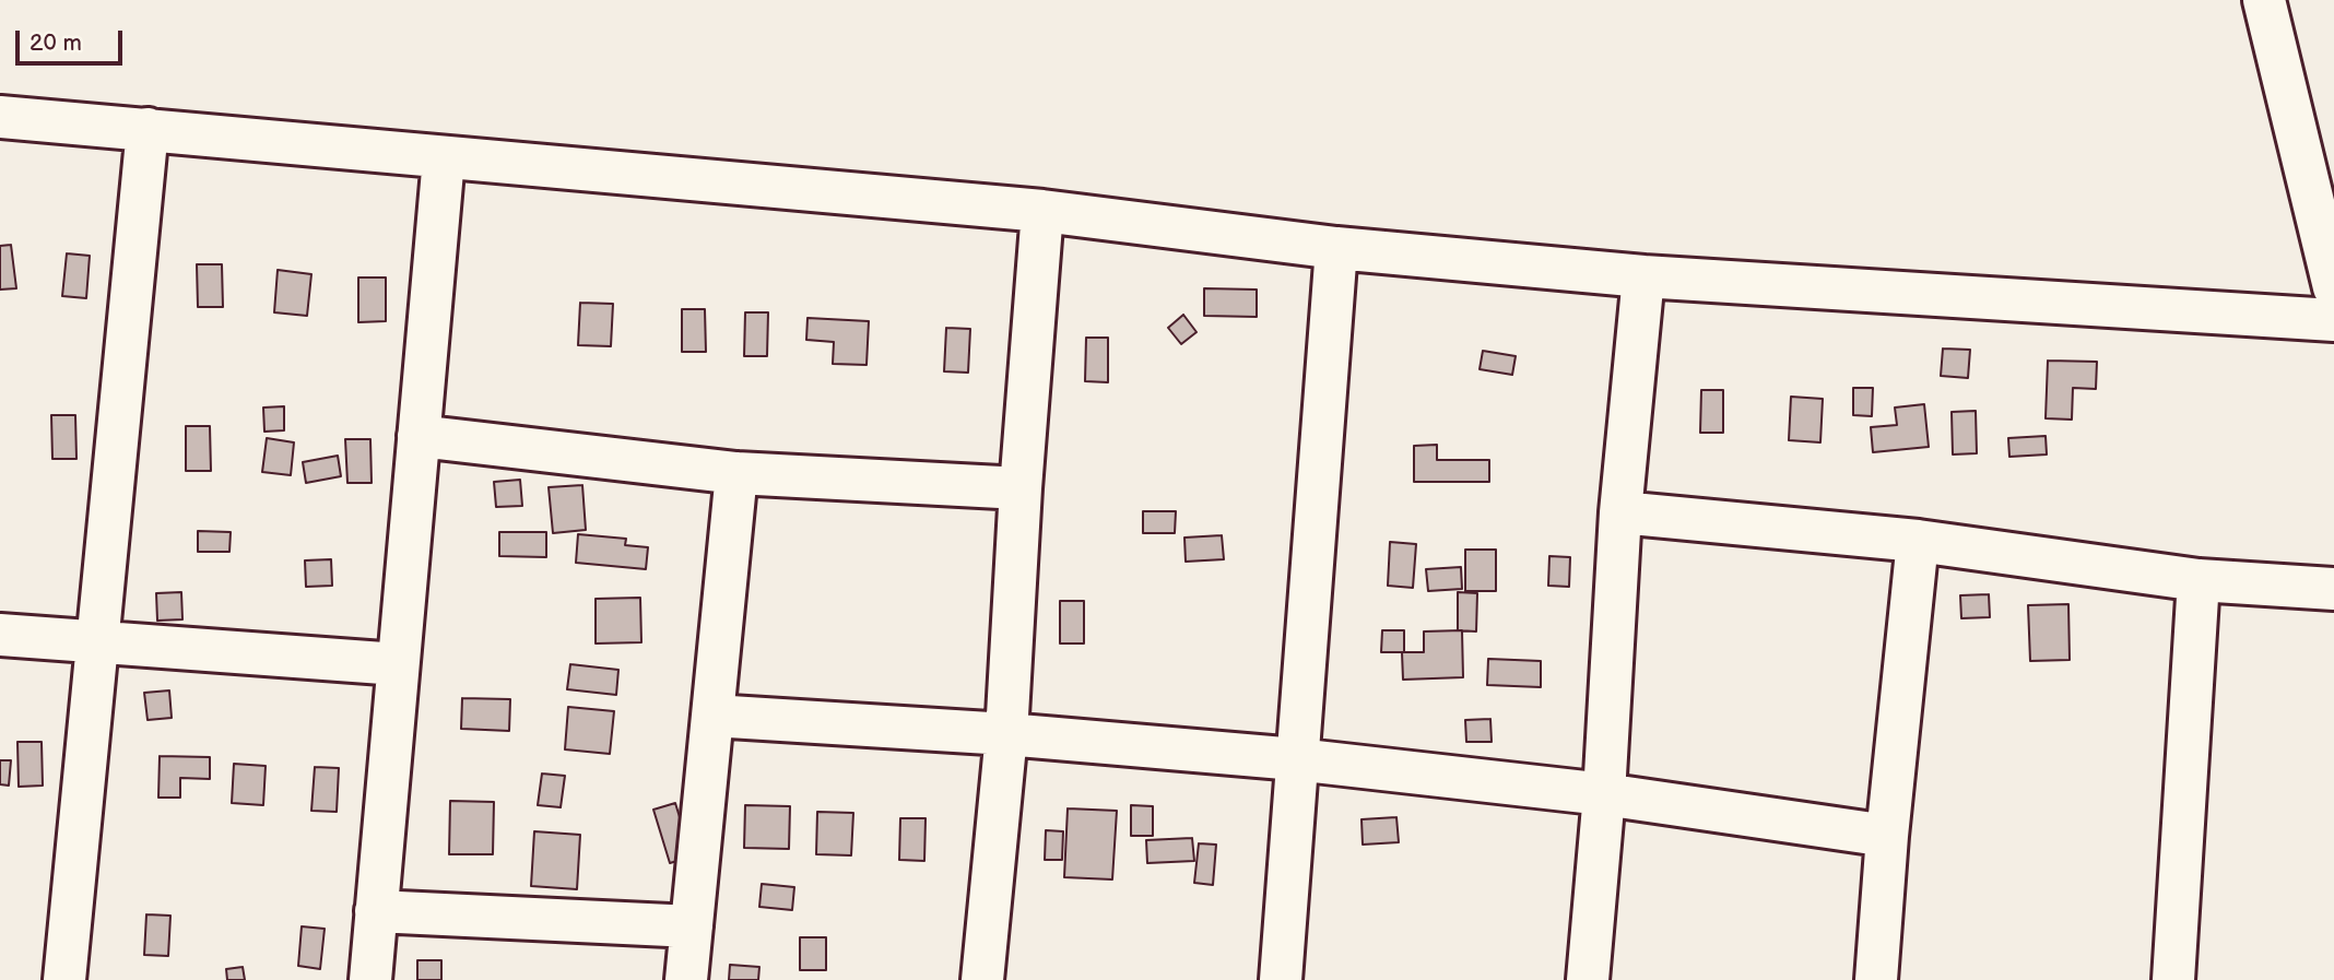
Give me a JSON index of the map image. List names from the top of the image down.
{
  "scale_bar": "20 m"
}
